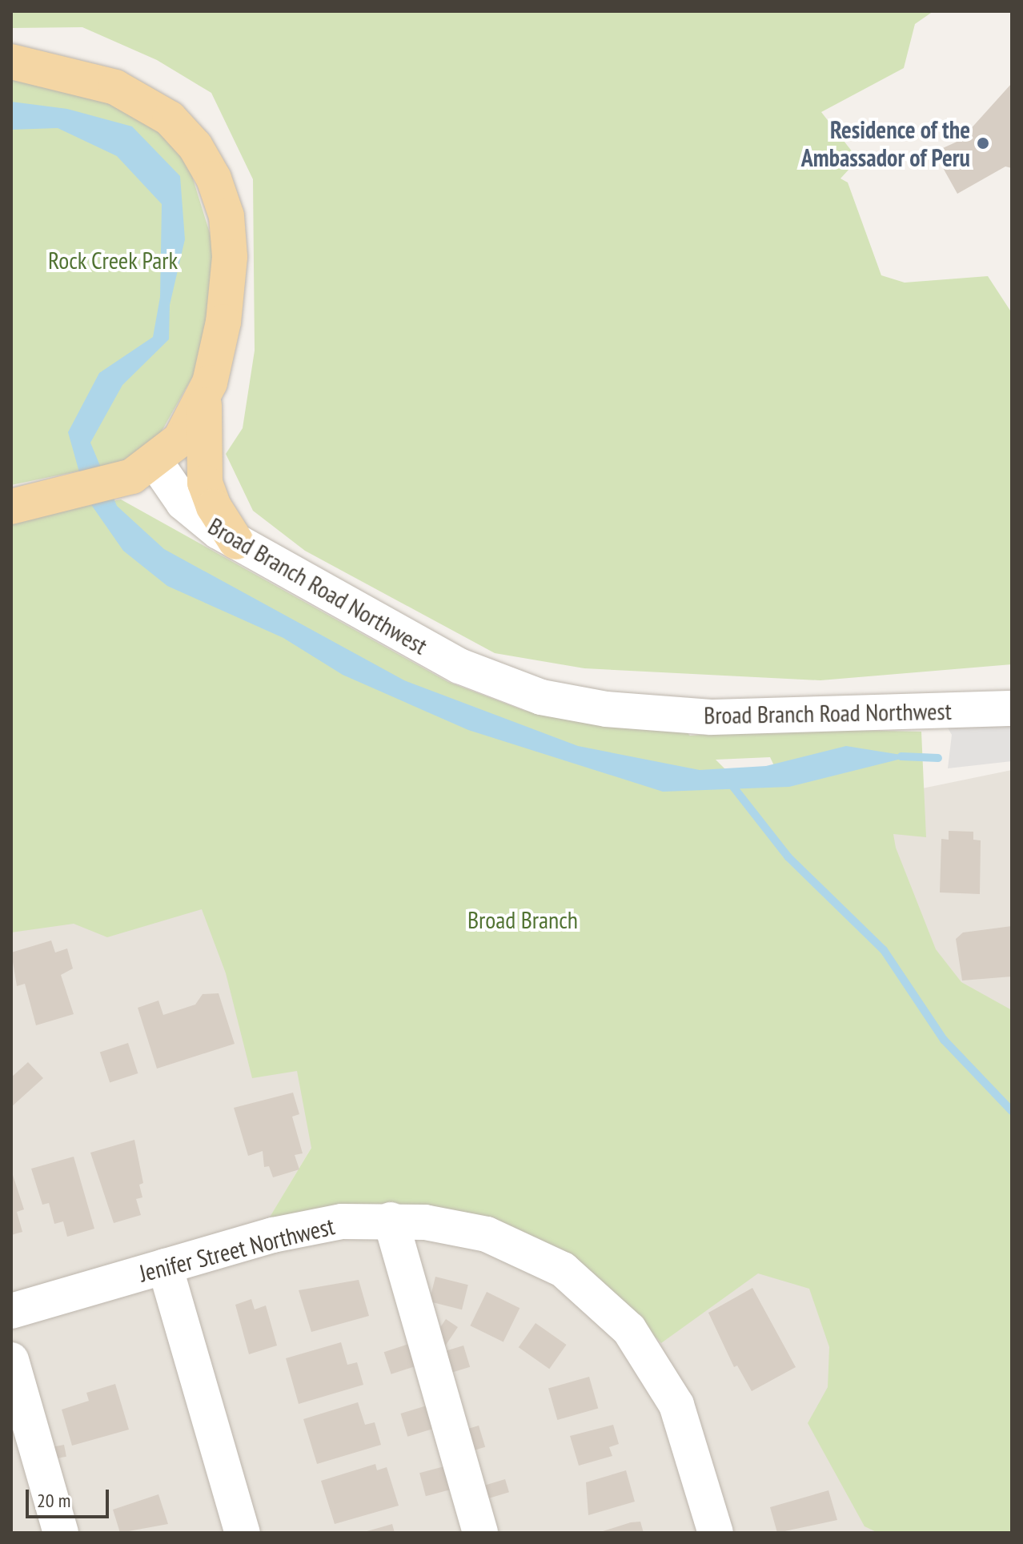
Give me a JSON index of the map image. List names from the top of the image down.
{
  "streets": {
    "street": ["Broad Branch Road Northwest", "Jenifer Street Northwest"]
  },
  "parks": ["Rock Creek Park", "Broad Branch"],
  "places": ["Residence of the Ambassador of Peru"],
  "scale_bar": "20 m"
}
